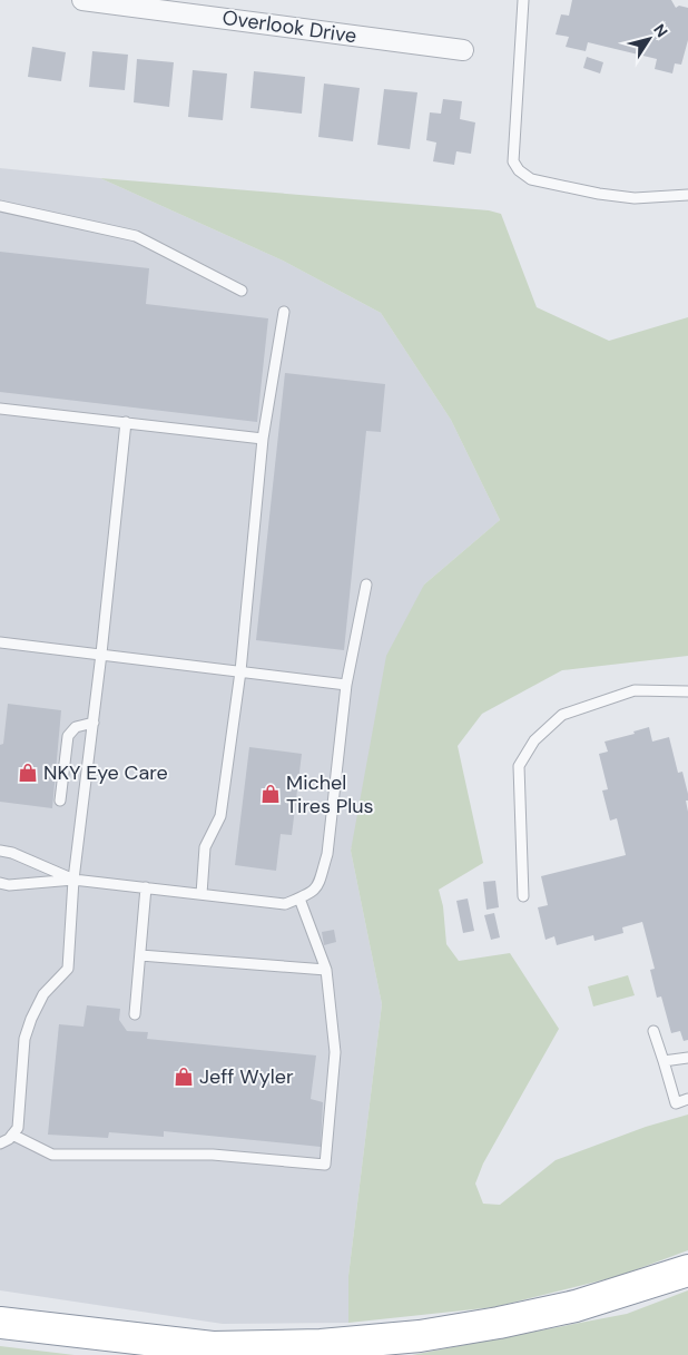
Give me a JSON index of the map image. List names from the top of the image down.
{
  "streets": {
    "street": ["Overlook Drive"]
  },
  "places": {
    "shop": ["NKY Eye Care", "Michel Tires Plus", "Jeff Wyler"]
  },
  "north": "top right"
}
